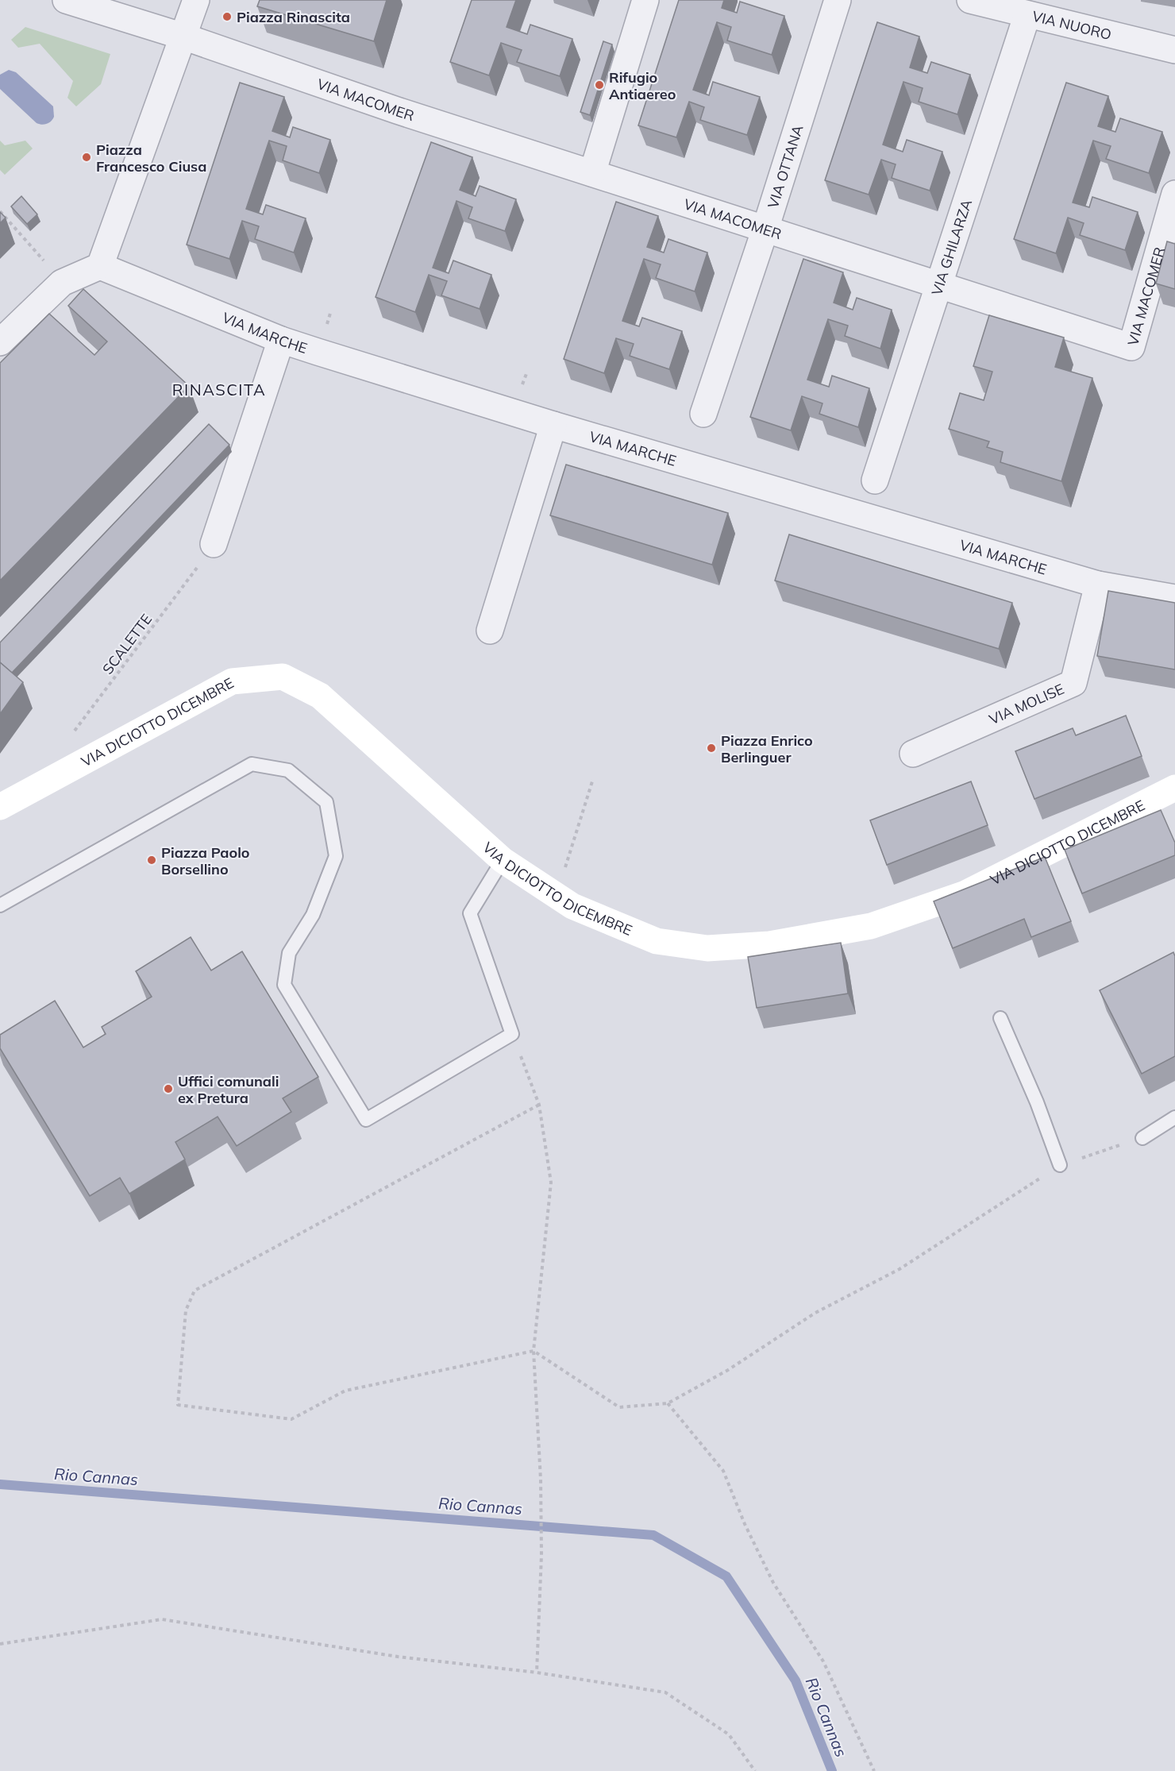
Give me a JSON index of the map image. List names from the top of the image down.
{
  "streets": {
    "street": [
      "VIA NUORO",
      "VIA MACOMER",
      "VIA OTTANA",
      "VIA GHILARZA",
      "VIA MARCHE",
      "VIA MOLISE",
      "VIA DICIOTTO DICEMBRE"
    ],
    "path": ["SCALETTE"]
  },
  "crossings": [
    ["VIA NUORO", "VIA GHILARZA"],
    ["VIA MACOMER", "VIA OTTANA"],
    ["VIA MACOMER", "VIA GHILARZA"],
    ["VIA MARCHE", "VIA MOLISE"],
    ["SCALETTE", "VIA DICIOTTO DICEMBRE"]
  ],
  "districts": ["RINASCITA"],
  "water": ["Rio Cannas"],
  "places": [
    "Piazza Rinascita",
    "Rifugio Antiaereo",
    "Piazza Francesco Ciusa",
    "Piazza Enrico Berlinguer",
    "Piazza Paolo Borsellino",
    "Uffici comunali ex Pretura"
  ]
}
